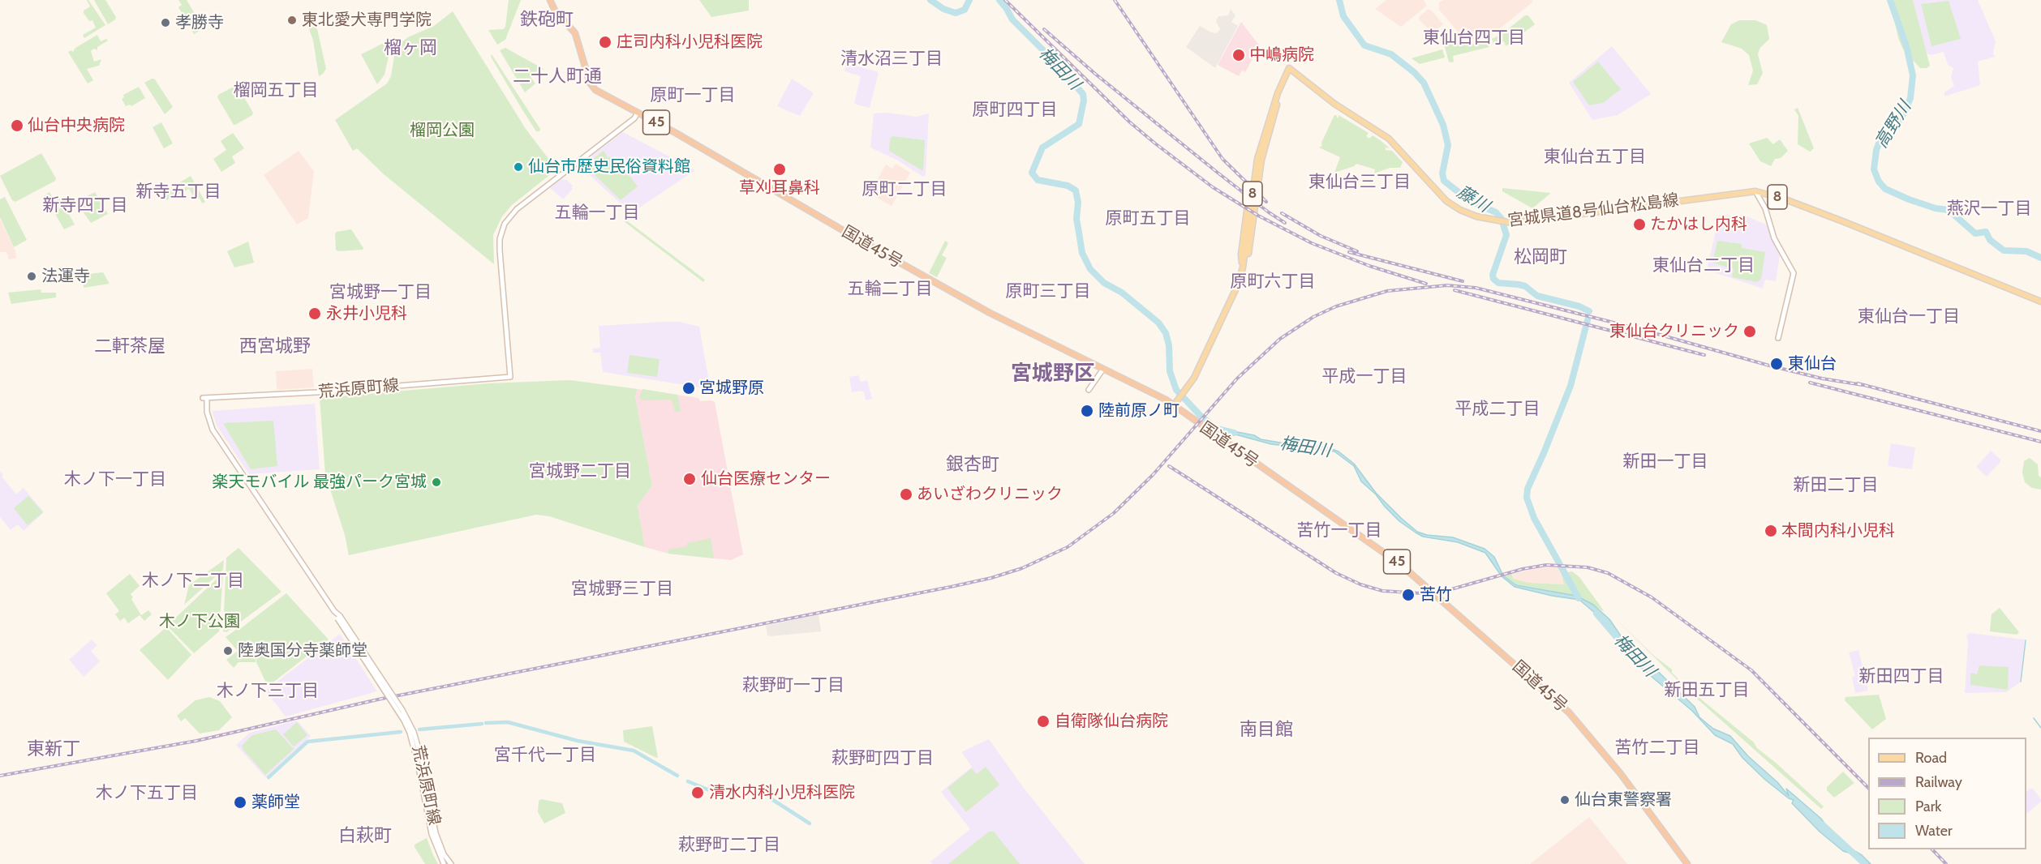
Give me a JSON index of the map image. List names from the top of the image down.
{
  "streets": {
    "highway": ["45", "国道45号"],
    "main road": ["8", "宮城県道8号仙台松島線", "荒浜原町線"]
  },
  "crossings": [
    ["宮城県道8号仙台松島線", "国道45号"],
    ["国道45号", "荒浜原町線"]
  ],
  "districts": [
    "鉄砲町",
    "東仙台四丁目",
    "榴ヶ岡",
    "清水沼三丁目",
    "二十人町通",
    "榴岡五丁目",
    "原町一丁目",
    "原町四丁目",
    "東仙台五丁目",
    "東仙台三丁目",
    "原町二丁目",
    "新寺五丁目",
    "新寺四丁目",
    "燕沢一丁目",
    "五輪一丁目",
    "原町五丁目",
    "松岡町",
    "東仙台二丁目",
    "原町六丁目",
    "五輪二丁目",
    "原町三丁目",
    "宮城野一丁目",
    "東仙台一丁目",
    "二軒茶屋",
    "西宮城野",
    "宮城野区",
    "平成一丁目",
    "平成二丁目",
    "新田一丁目",
    "銀杏町",
    "宮城野二丁目",
    "木ノ下一丁目",
    "新田二丁目",
    "苦竹一丁目",
    "木ノ下二丁目",
    "宮城野三丁目",
    "新田四丁目",
    "萩野町一丁目",
    "新田五丁目",
    "木ノ下三丁目",
    "南目館",
    "苦竹二丁目",
    "東新丁",
    "宮千代一丁目",
    "萩野町四丁目",
    "木ノ下五丁目",
    "白萩町",
    "萩野町二丁目"
  ],
  "water": ["梅田川", "高野川", "藤川"],
  "parks": ["榴岡公園", "木ノ下公園"],
  "places": [
    "東北愛犬専門学院",
    "孝勝寺",
    "庄司内科小児科医院",
    "中嶋病院",
    "仙台中央病院",
    "仙台市歴史民俗資料館",
    "草刈耳鼻科",
    "たかはし内科",
    "法運寺",
    "永井小児科",
    "東仙台クリニック",
    "東仙台",
    "宮城野原",
    "陸前原ノ町",
    "仙台医療センター",
    "楽天モバイル 最強パーク宮城",
    "あいざわクリニック",
    "本間内科小児科",
    "苦竹",
    "陸奥国分寺薬師堂",
    "自衛隊仙台病院",
    "清水内科小児科医院",
    "仙台東警察署",
    "薬師堂"
  ],
  "legend": [
    "Road",
    "Railway",
    "Park",
    "Water"
  ]
}
